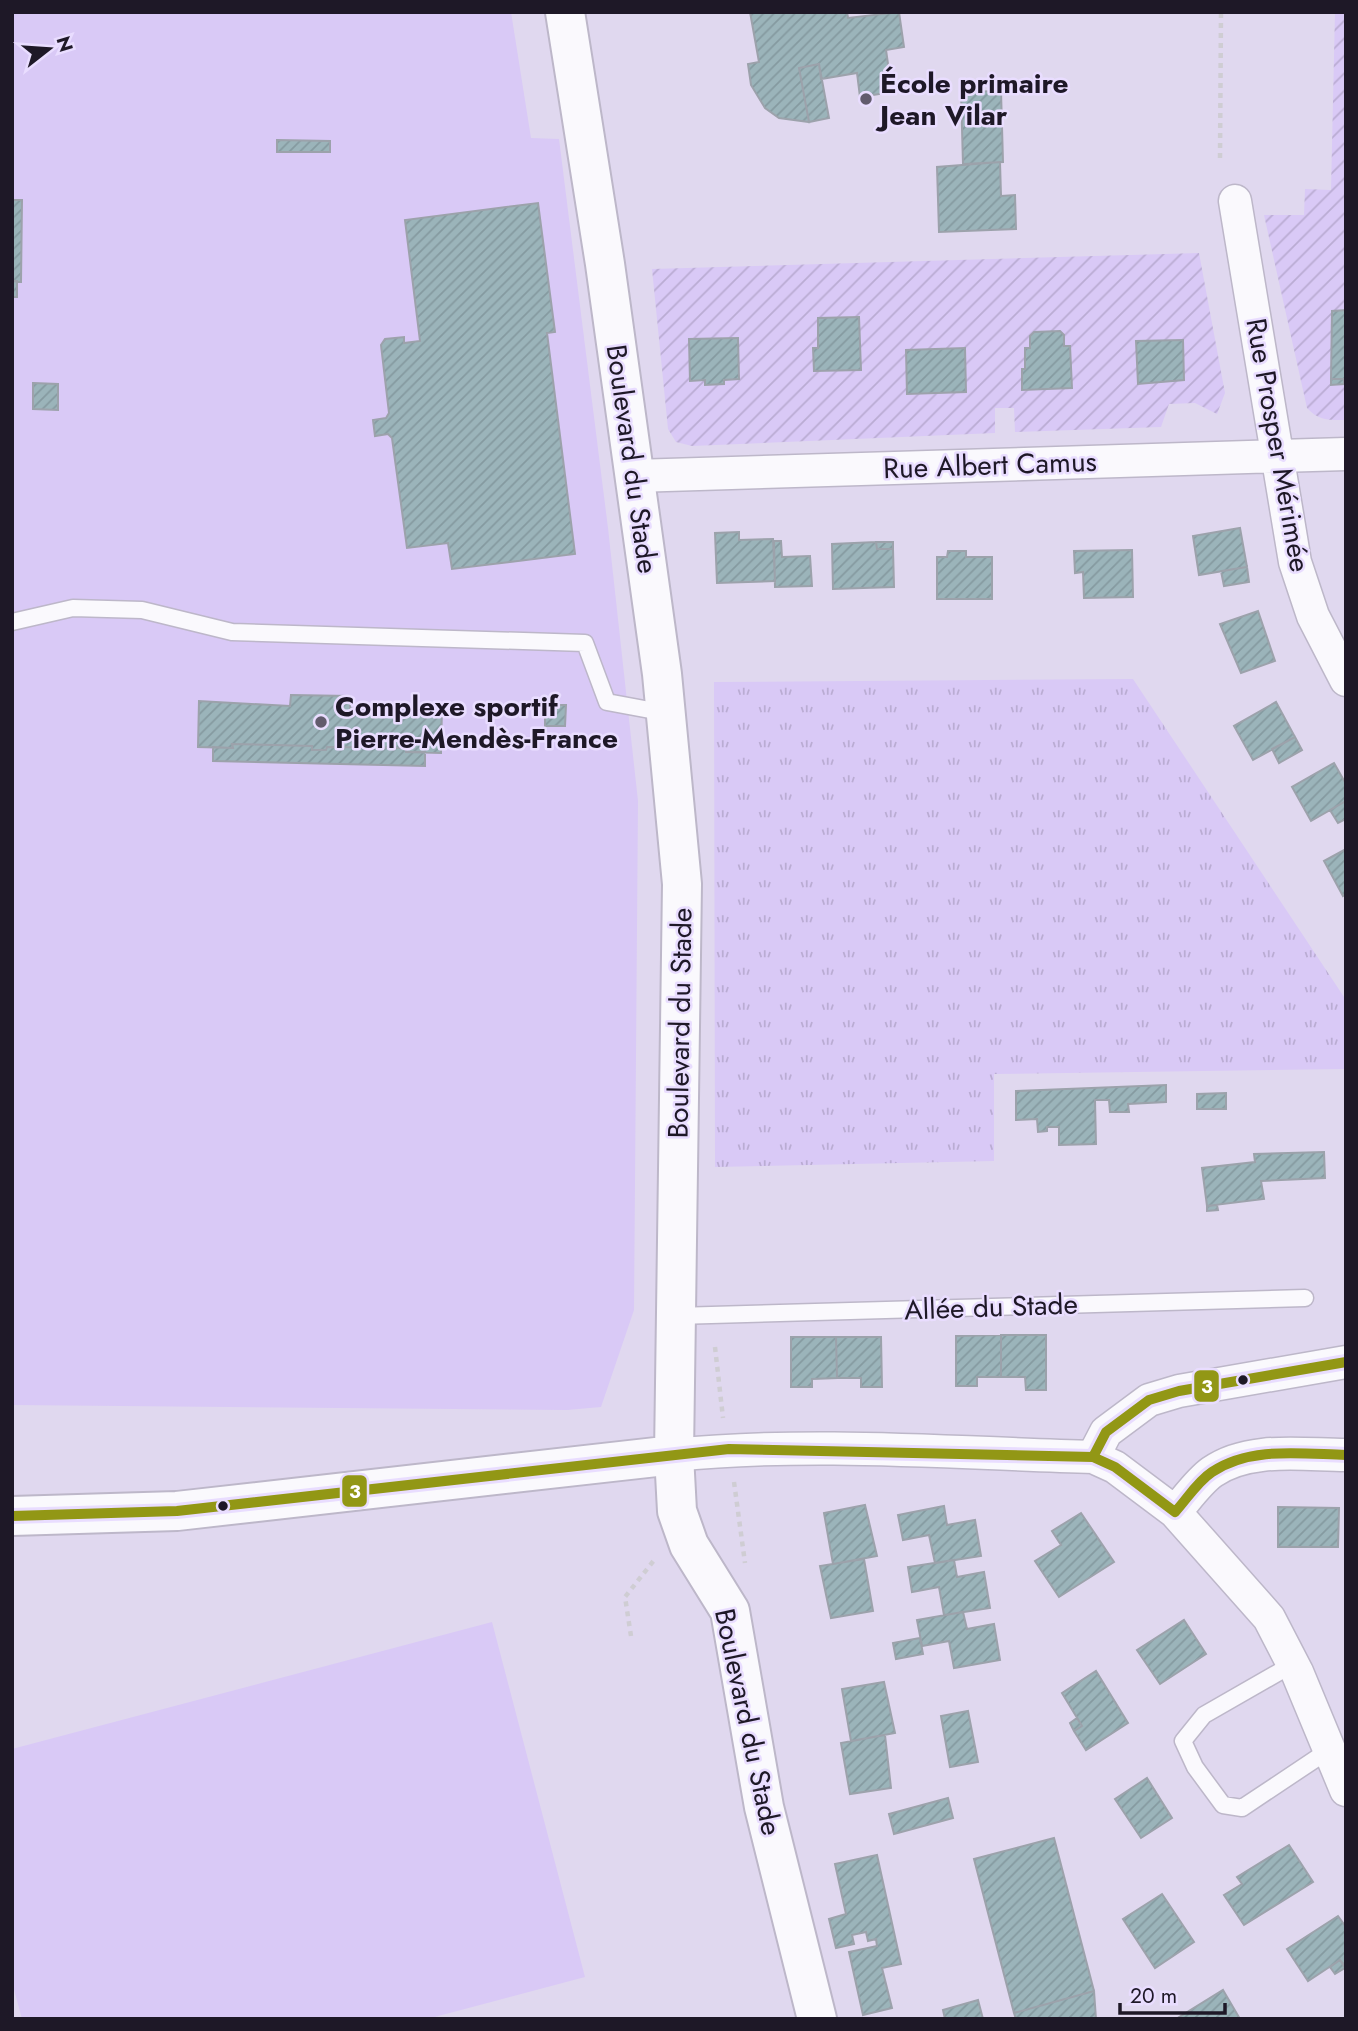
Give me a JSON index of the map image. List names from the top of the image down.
{
  "streets": {
    "street": ["Rue Prosper Mérimée", "Boulevard du Stade", "Rue Albert Camus"],
    "lane": ["Allée du Stade"]
  },
  "crossings": [
    ["Rue Prosper Mérimée", "Rue Albert Camus"],
    ["Boulevard du Stade", "Rue Albert Camus"],
    ["Boulevard du Stade", "Allée du Stade"]
  ],
  "places": ["École primaire Jean Vilar", "Complexe sportif Pierre-Mendès-France"],
  "lines": ["transit line 3"],
  "scale_bar": "20 m",
  "north": "right"
}
